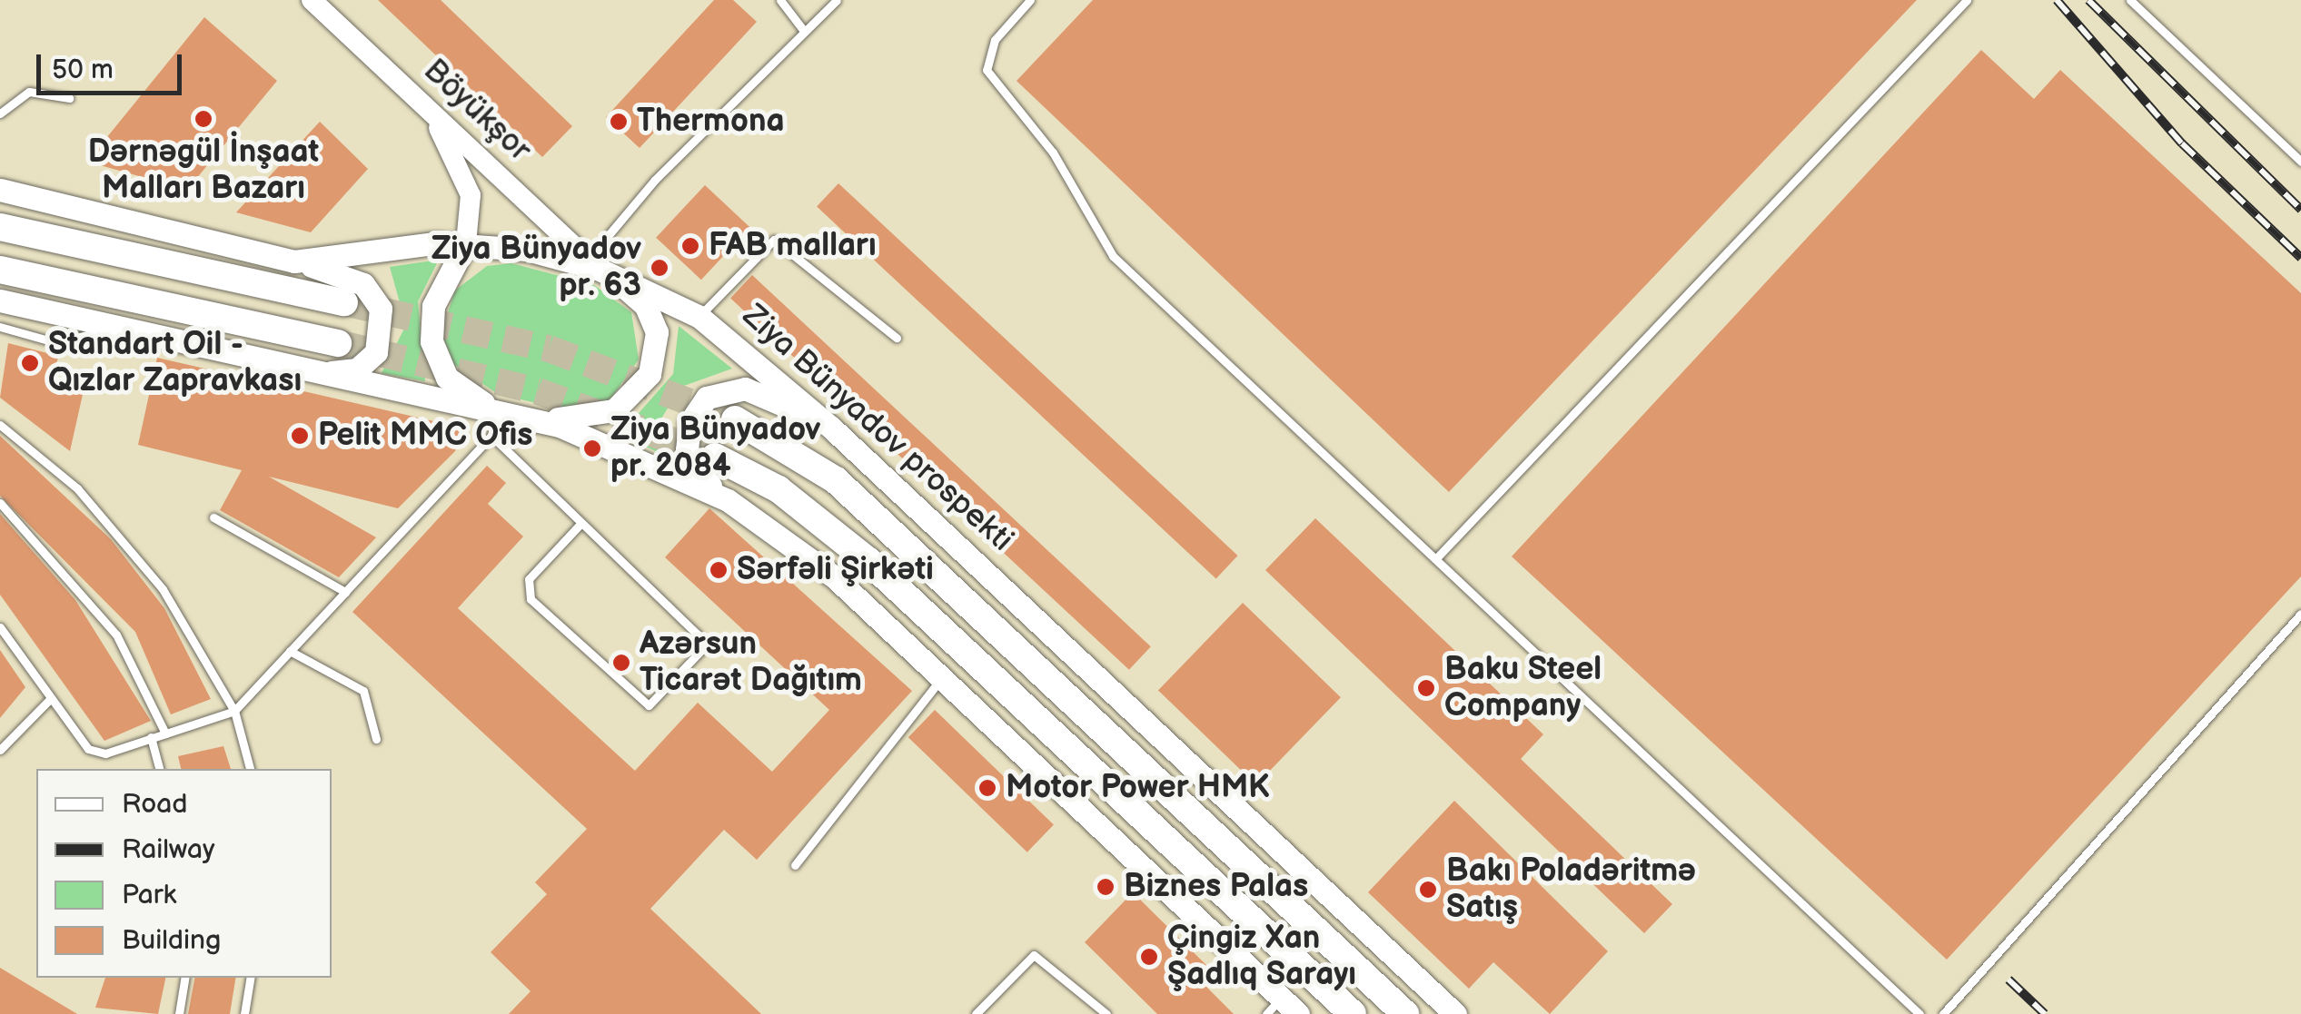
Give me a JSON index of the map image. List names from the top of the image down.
{
  "streets": {
    "main road": ["Ziya Bünyadov prospekti"],
    "street": ["Böyükşor"]
  },
  "crossings": [
    ["Böyükşor", "Ziya Bünyadov prospekti"]
  ],
  "places": [
    "Dərnəgül İnşaat Malları Bazarı",
    "Thermona",
    "FAB malları",
    "Ziya Bünyadov pr. 63",
    "Standart Oil - Qızlar Zapravkası",
    "Pelit MMC Ofis",
    "Ziya Bünyadov pr. 2084",
    "Sərfəli Şirkəti",
    "Azərsun Ticarət Dağıtım",
    "Baku Steel Company",
    "Motor Power HMK",
    "Biznes Palas",
    "Bakı Poladəritmə Satış",
    "Çingiz Xan Şadlıq Sarayı"
  ],
  "legend": [
    "Road",
    "Railway",
    "Park",
    "Building"
  ],
  "scale_bar": "50 m"
}
